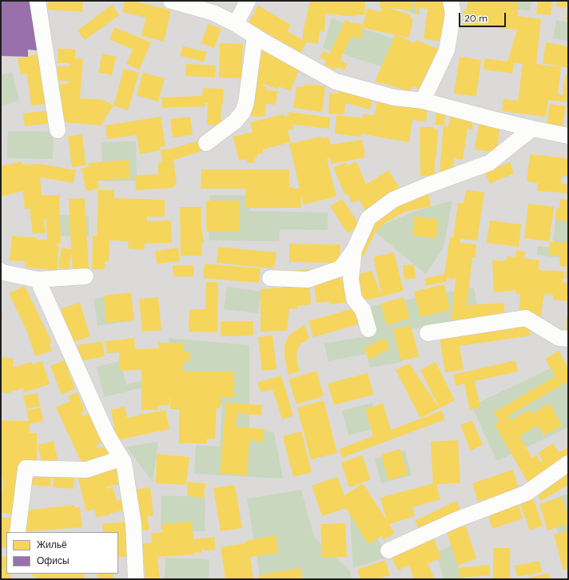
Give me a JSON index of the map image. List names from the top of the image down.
{
  "legend": ["Жильё", "Офисы"],
  "scale_bar": "20 m"
}
